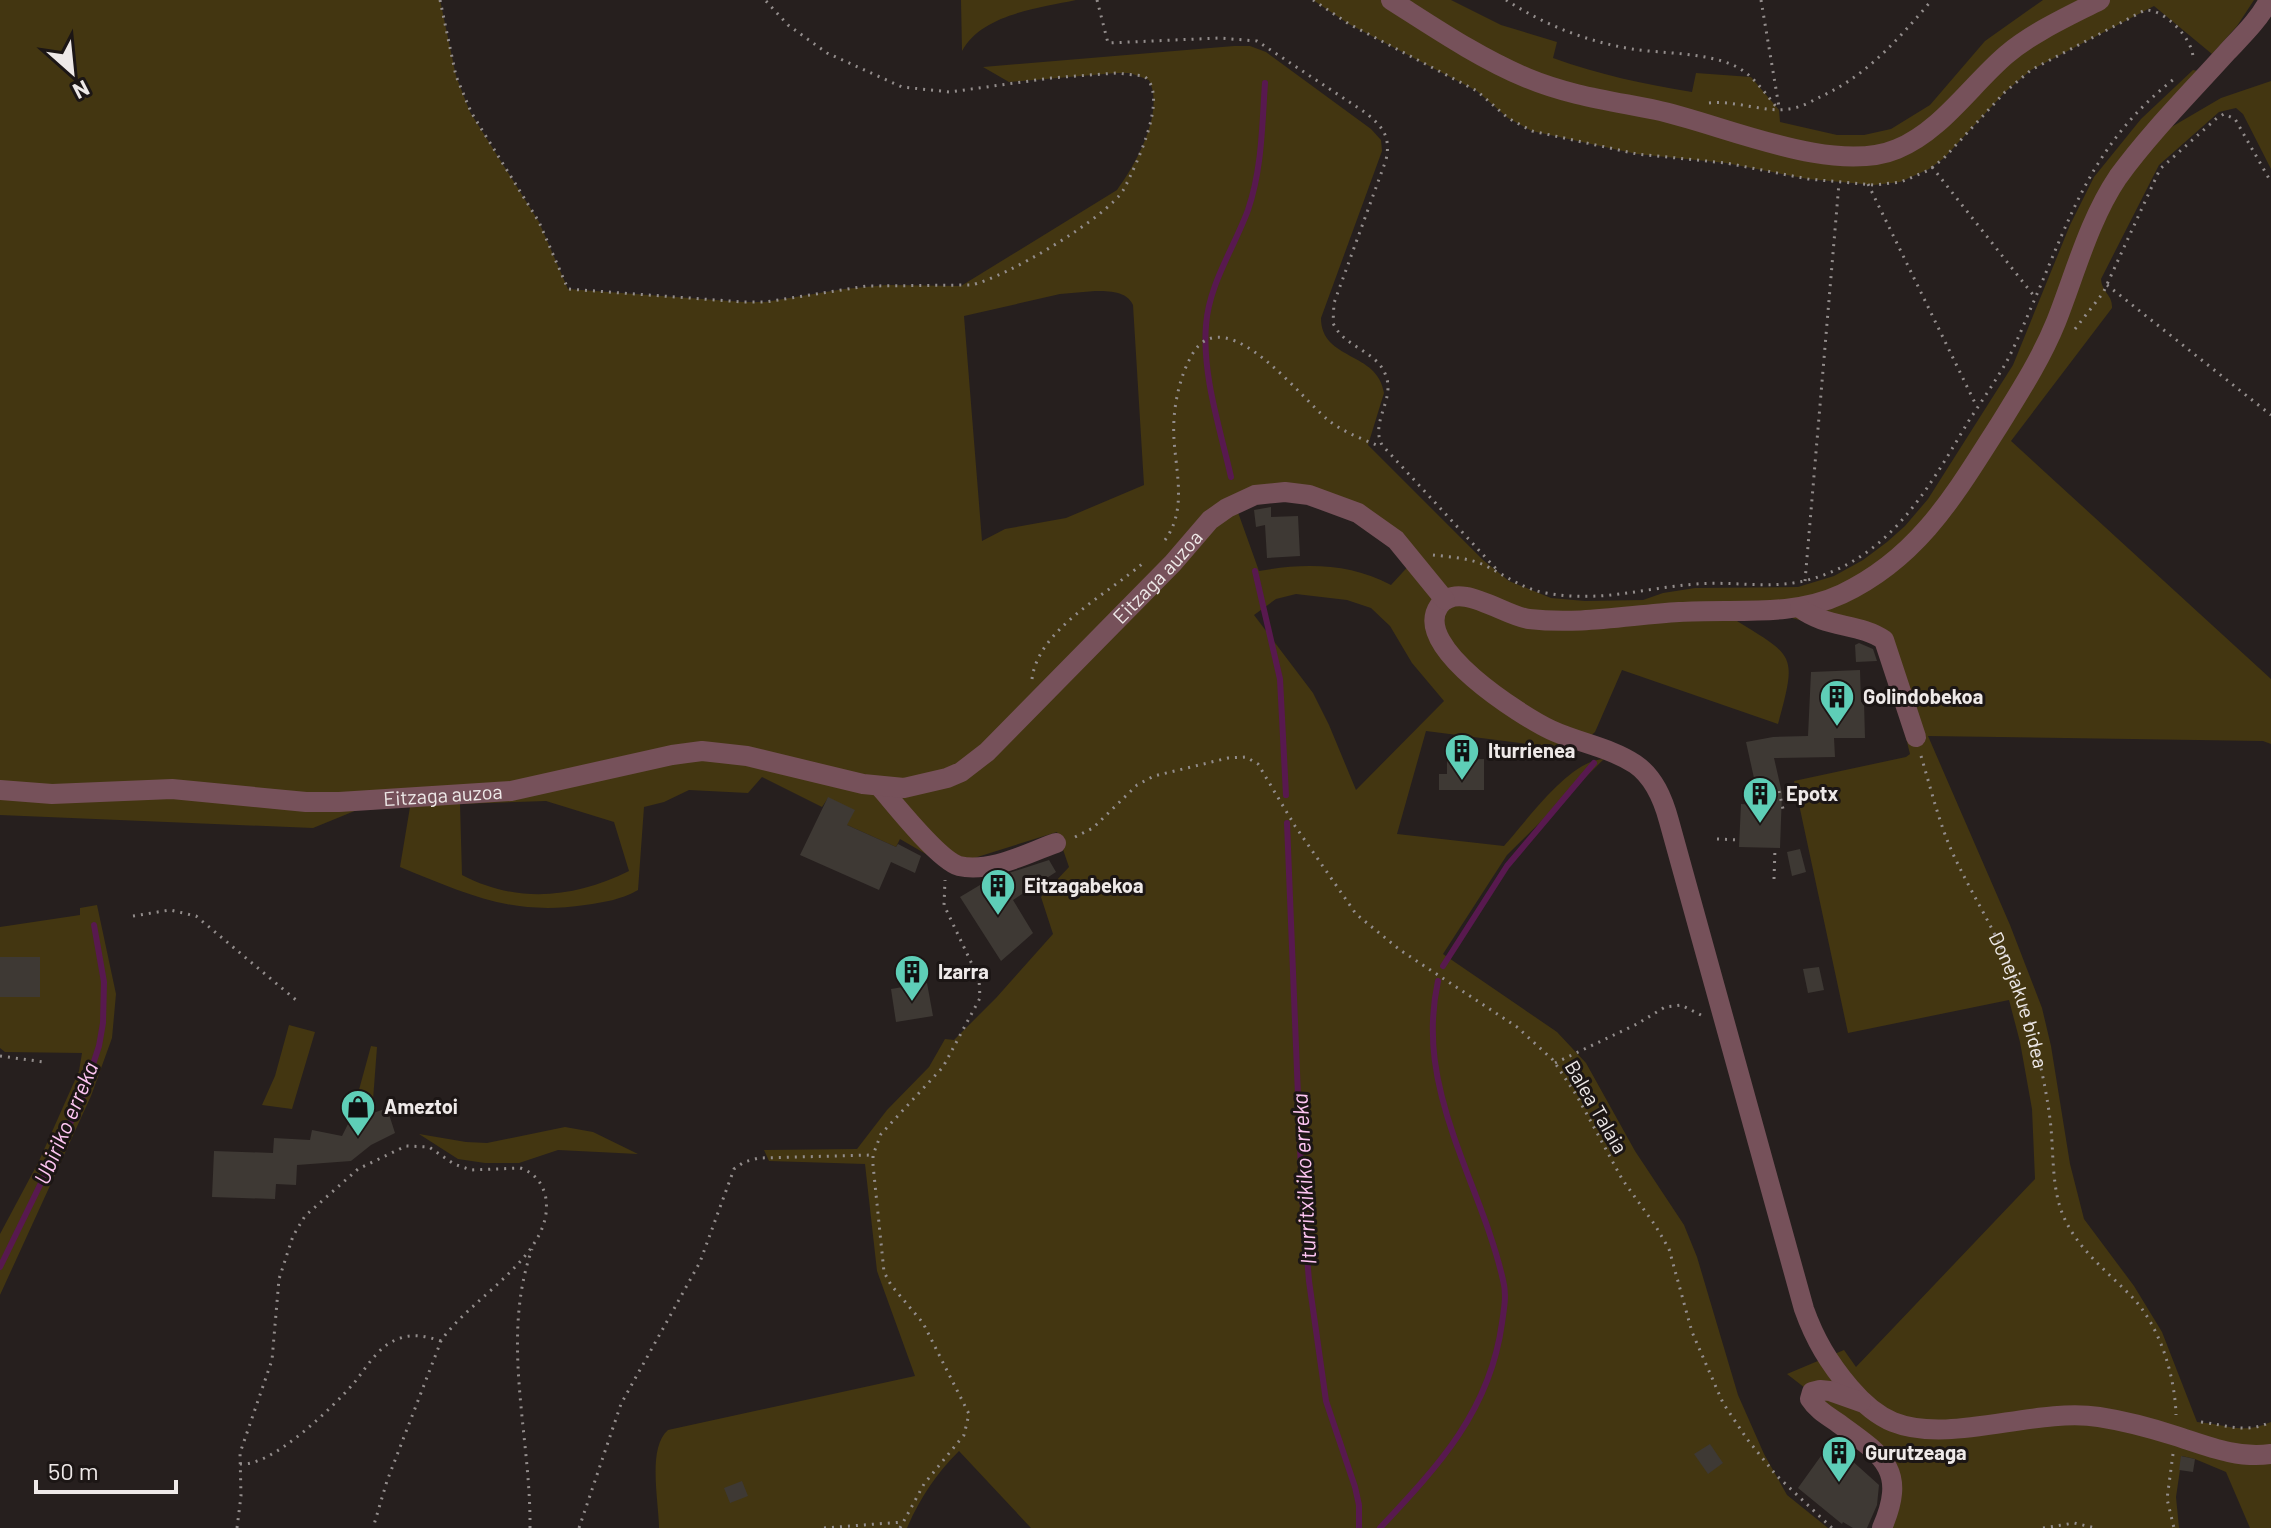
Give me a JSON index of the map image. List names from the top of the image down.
{
  "streets": {
    "street": ["Eitzaga auzoa"],
    "path": ["Donejakue bidea", "Balea Talaia"]
  },
  "water": ["Ubiriko erreka", "Iturritxikiko erreka"],
  "places": {
    "building": [
      "Golindobekoa",
      "Iturrienea",
      "Epotx",
      "Eitzagabekoa",
      "Izarra",
      "Gurutzeaga"
    ],
    "shop": ["Ameztoi"]
  },
  "scale_bar": "50 m",
  "north": "bottom right"
}
